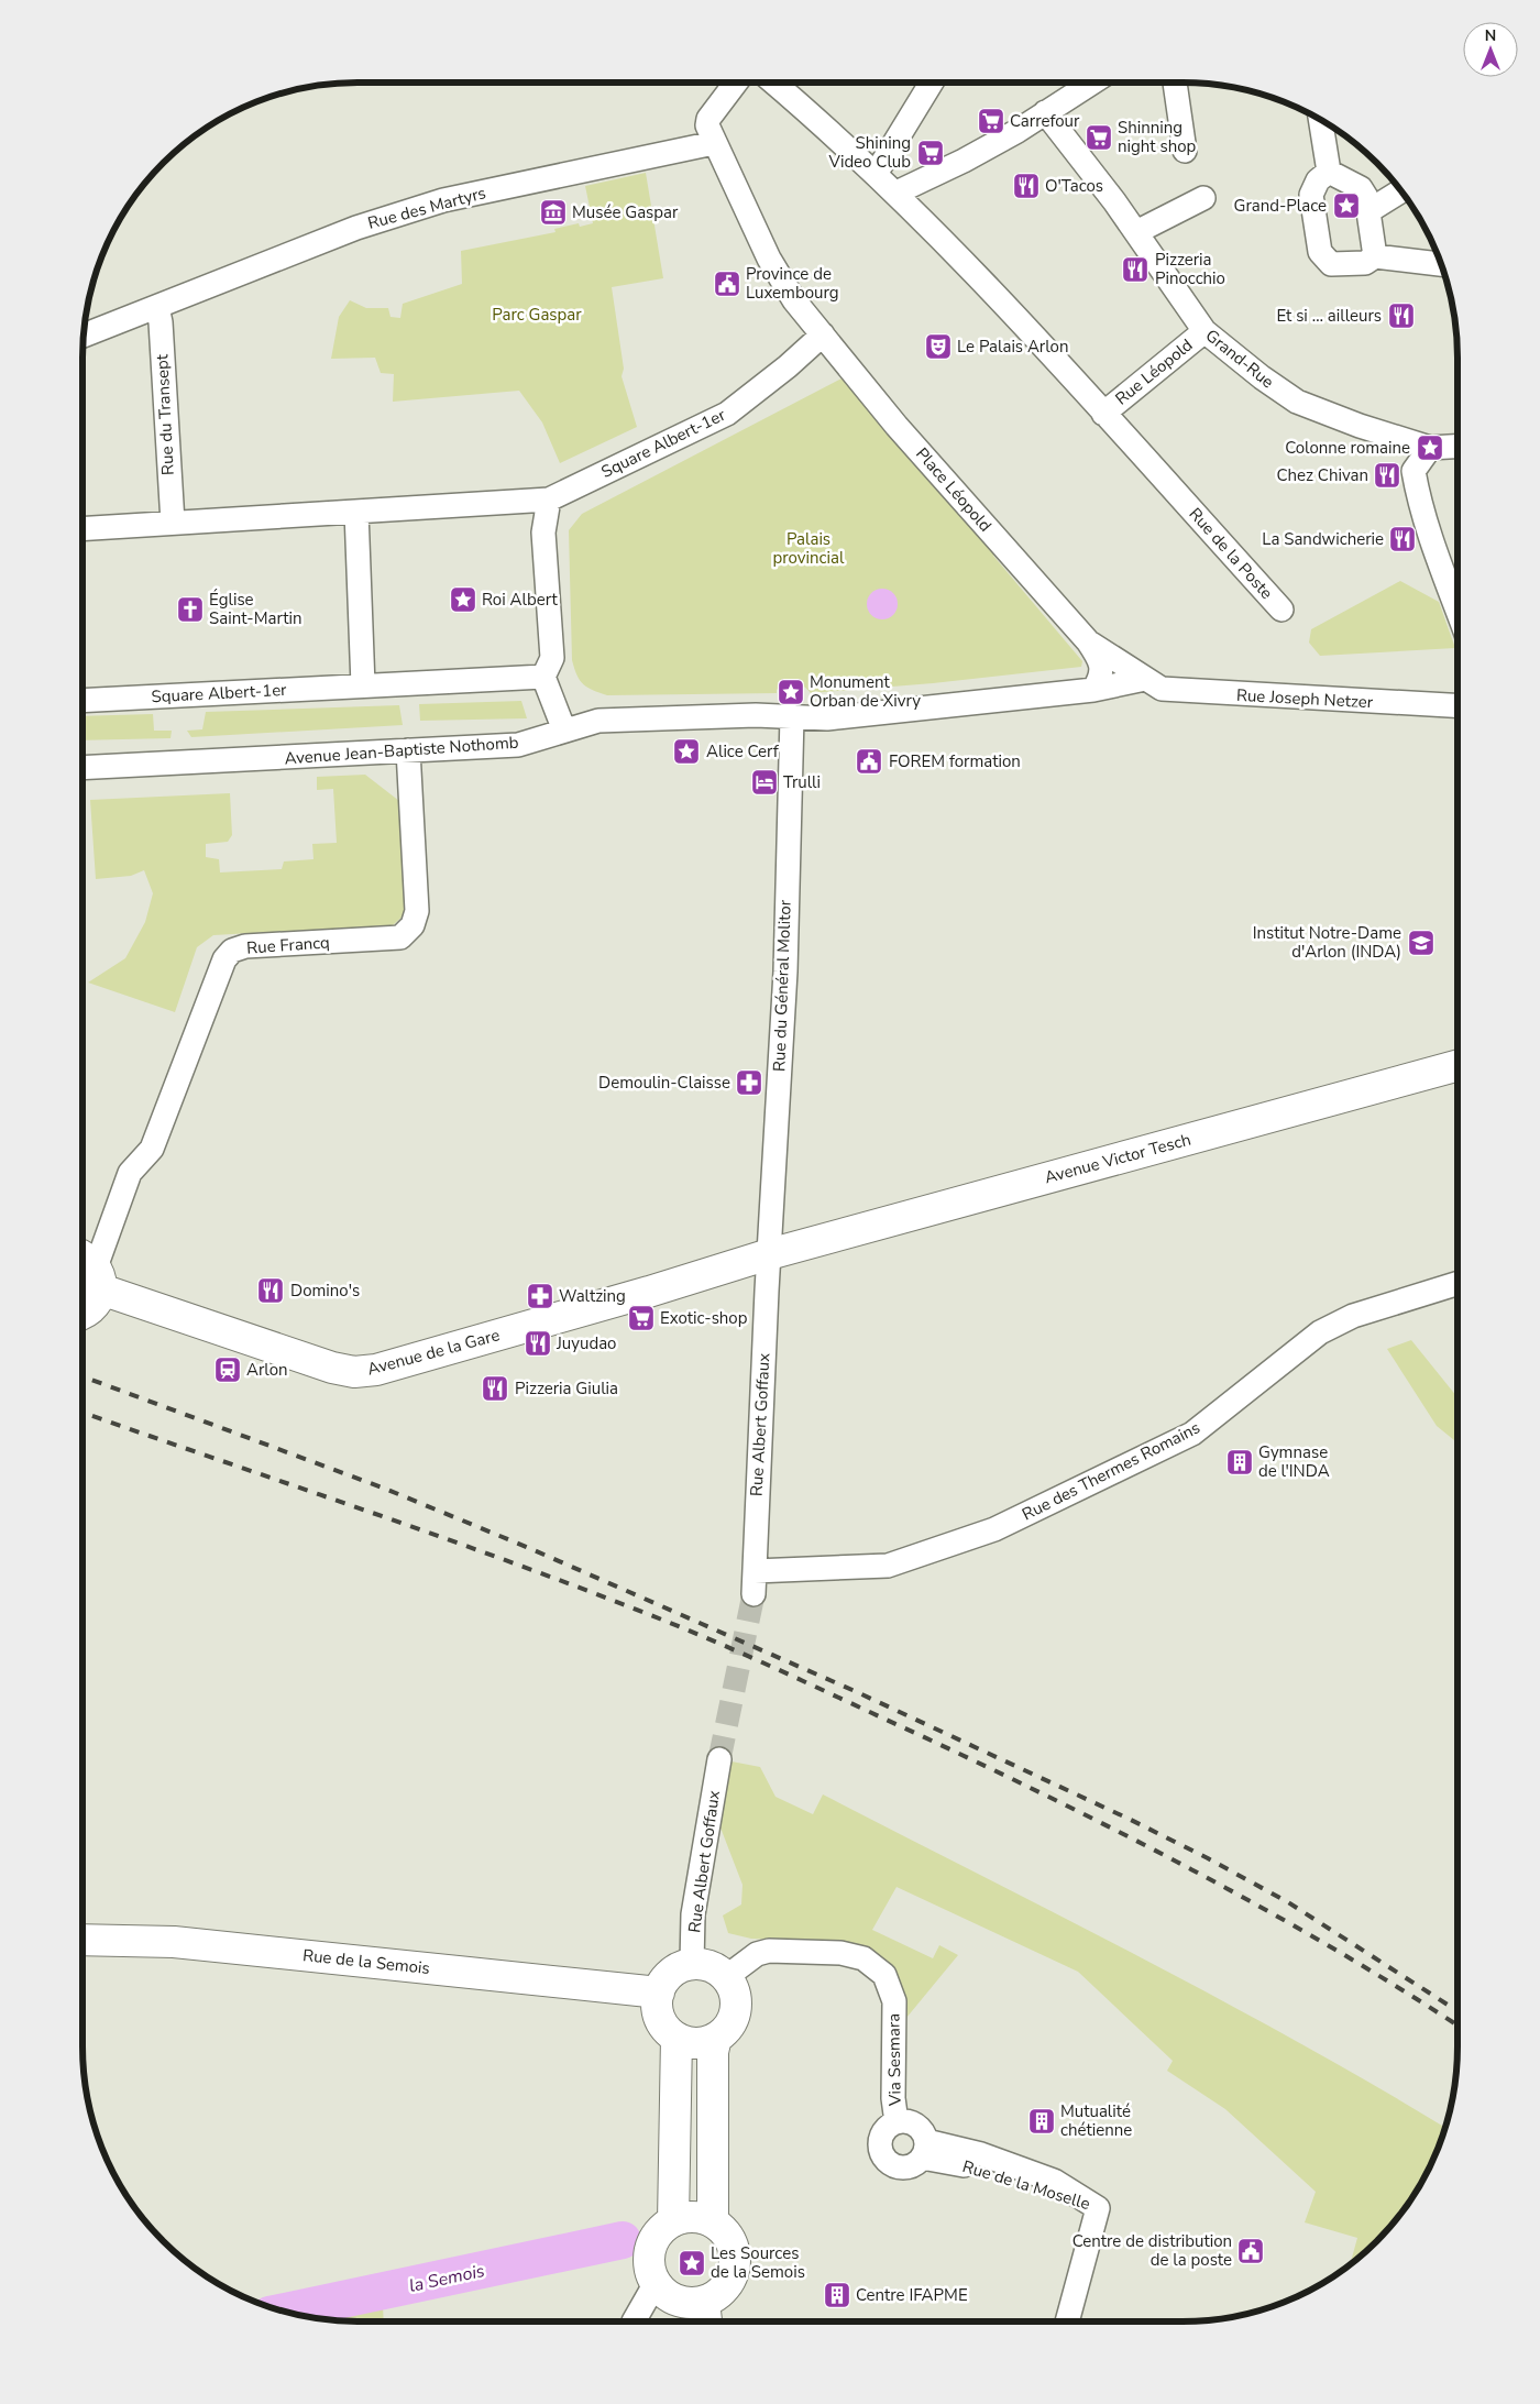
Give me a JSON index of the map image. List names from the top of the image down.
{
  "streets": {
    "main road": ["Avenue Victor Tesch", "Avenue de la Gare", "Rue de la Semois"],
    "street": [
      "Rue des Martyrs",
      "Grand-Rue",
      "Rue Léopold",
      "Rue du Transept",
      "Square Albert-1er",
      "Place Léopold",
      "Rue de la Poste",
      "Rue Joseph Netzer",
      "Avenue Jean-Baptiste Nothomb",
      "Rue Francq",
      "Rue du Général Molitor",
      "Rue Albert Goffaux",
      "Rue des Thermes Romains",
      "Via Sesmara",
      "Rue de la Moselle"
    ]
  },
  "crossings": [
    ["Rue des Martyrs", "Rue du Transept"],
    ["Rue des Martyrs", "Place Léopold"],
    ["Grand-Rue", "Rue Léopold"],
    ["Rue Léopold", "Rue de la Poste"],
    ["Rue du Transept", "Square Albert-1er"],
    ["Square Albert-1er", "Place Léopold"],
    ["Place Léopold", "Rue Joseph Netzer"],
    ["Avenue Jean-Baptiste Nothomb", "Rue Francq"],
    ["Avenue Jean-Baptiste Nothomb", "Rue du Général Molitor"],
    ["Rue Francq", "Avenue de la Gare"],
    ["Rue du Général Molitor", "Avenue Victor Tesch"],
    ["Rue du Général Molitor", "Avenue de la Gare"],
    ["Rue du Général Molitor", "Rue Albert Goffaux"],
    ["Avenue Victor Tesch", "Avenue de la Gare"],
    ["Avenue Victor Tesch", "Rue Albert Goffaux"],
    ["Avenue de la Gare", "Rue Albert Goffaux"],
    ["Rue Albert Goffaux", "Rue des Thermes Romains"],
    ["Rue Albert Goffaux", "Rue de la Semois"],
    ["Rue Albert Goffaux", "Via Sesmara"],
    ["Rue de la Semois", "Via Sesmara"],
    ["Via Sesmara", "Rue de la Moselle"]
  ],
  "water": ["la Semois"],
  "parks": ["Parc Gaspar", "Palais provincial"],
  "places": {
    "supermarket": [
      "Carrefour",
      "Shinning night shop",
      "Shining Video Club",
      "Exotic-shop"
    ],
    "restaurant": [
      "O'Tacos",
      "Pizzeria Pinocchio",
      "Et si … ailleurs",
      "Chez Chivan",
      "La Sandwicherie",
      "Domino's",
      "Juyudao",
      "Pizzeria Giulia"
    ],
    "place": [
      "Grand-Place",
      "Colonne romaine",
      "Roi Albert",
      "Monument Orban de Xivry",
      "Alice Cerf",
      "Les Sources de la Semois"
    ],
    "museum": ["Musée Gaspar"],
    "public building": ["Province de Luxembourg", "FOREM formation", "Centre de distribution de la poste"],
    "theatre": ["Le Palais Arlon"],
    "church": ["Église Saint-Martin"],
    "hotel": ["Trulli"],
    "school or university": ["Institut Notre-Dame d'Arlon (INDA)"],
    "pharmacy": ["Demoulin-Claisse", "Waltzing"],
    "station": ["Arlon"],
    "building": ["Gymnase de l'INDA", "Mutualité chétienne", "Centre IFAPME"]
  },
  "north": "top"
}
